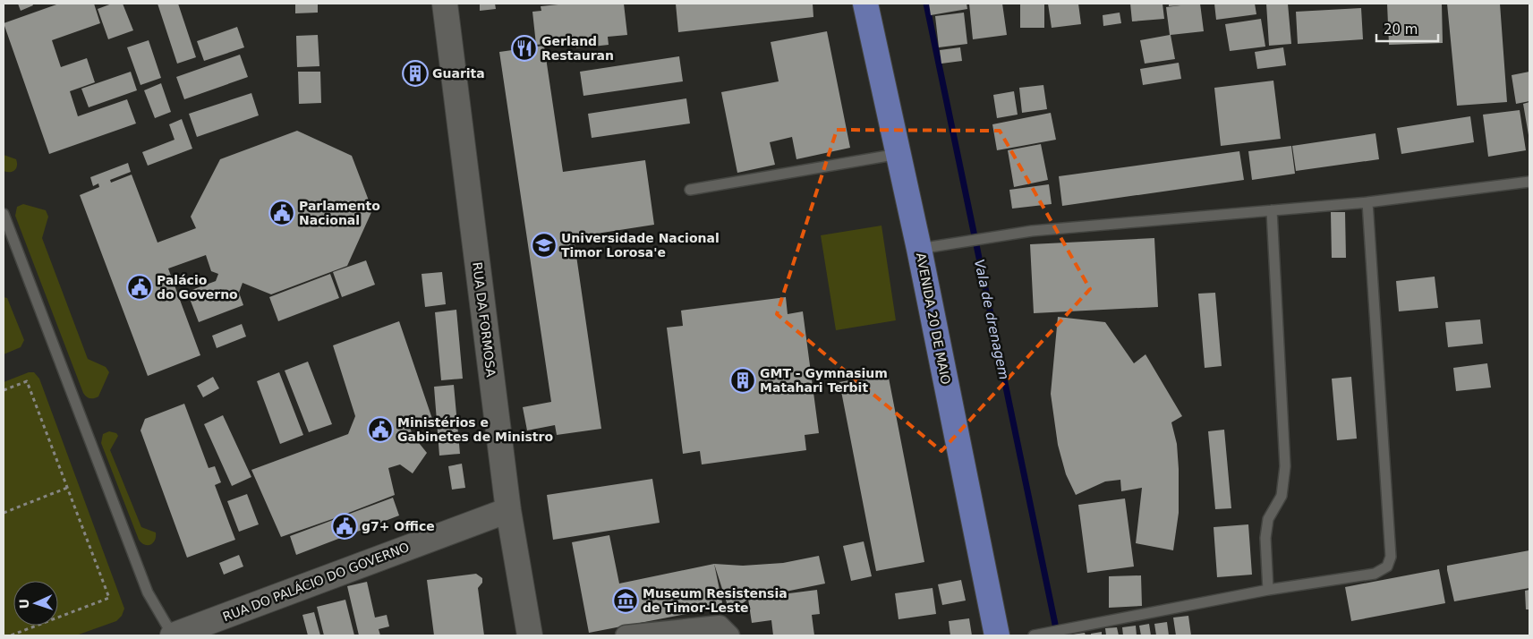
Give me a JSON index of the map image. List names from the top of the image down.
{
  "streets": {
    "main road": ["AVENIDA 20 DE MAIO"],
    "street": ["RUA DA FORMOSA", "RUA DO PALÁCIO DO GOVERNO"]
  },
  "crossings": [
    ["RUA DA FORMOSA", "RUA DO PALÁCIO DO GOVERNO"]
  ],
  "water": ["Vala de drenagem"],
  "places": {
    "restaurant": ["Gerland Restauran"],
    "building": ["Guarita", "GMT - Gymnasium Matahari Terbit"],
    "public building": [
      "Parlamento Nacional",
      "Palácio do Governo",
      "Ministérios e Gabinetes de Ministro",
      "g7+ Office"
    ],
    "school or university": ["Universidade Nacional Timor Lorosa'e"],
    "museum": ["Museum Resistensia de Timor-Leste"]
  },
  "scale_bar": "20 m",
  "north": "left"
}
